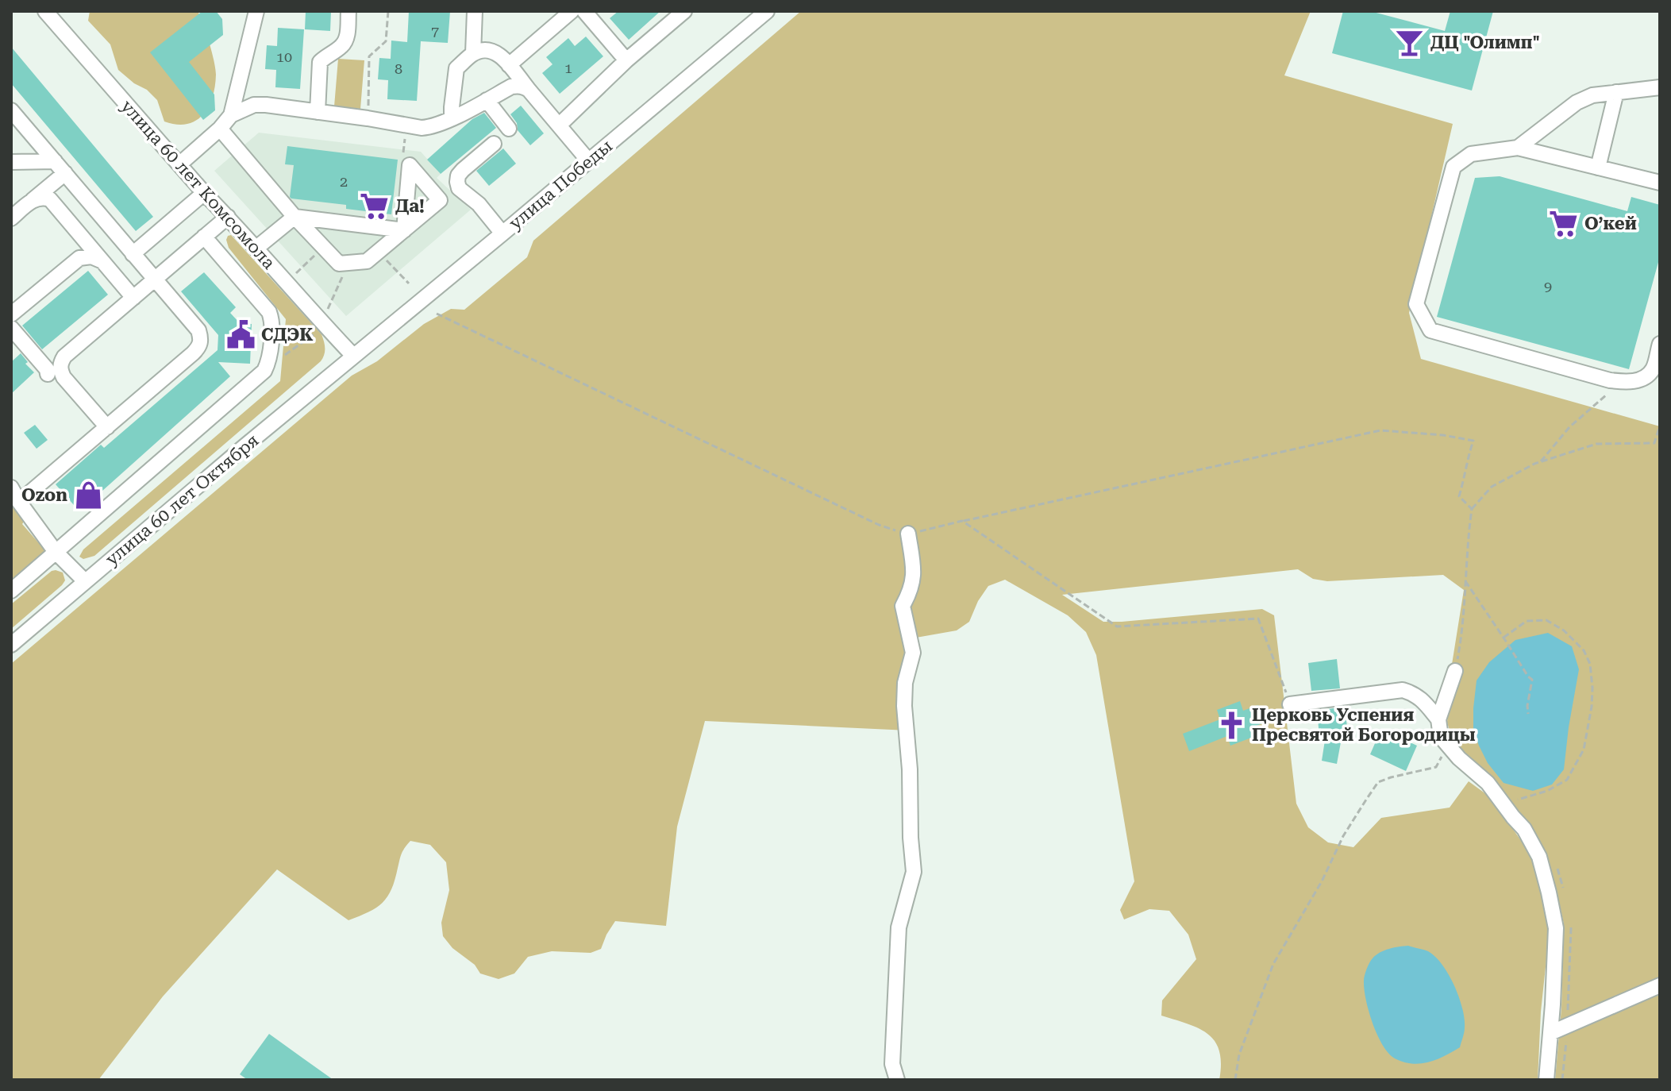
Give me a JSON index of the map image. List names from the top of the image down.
{
  "streets": {
    "street": ["улица 60 лет Комсомола", "улица Победы", "улица 60 лет Октября"]
  },
  "crossings": [
    ["улица 60 лет Комсомола", "улица Победы"],
    ["улица 60 лет Комсомола", "улица 60 лет Октября"],
    ["улица Победы", "улица 60 лет Октября"]
  ],
  "places": {
    "bar": ["ДЦ \"Олимп\""],
    "supermarket": ["Да!", "О’кей"],
    "public building": ["СДЭК"],
    "shop": ["Ozon"],
    "church": ["Церковь Успения Пресвятой Богородицы"]
  },
  "house_numbers": [
    "7",
    "10",
    "1",
    "8",
    "2",
    "9"
  ]
}
